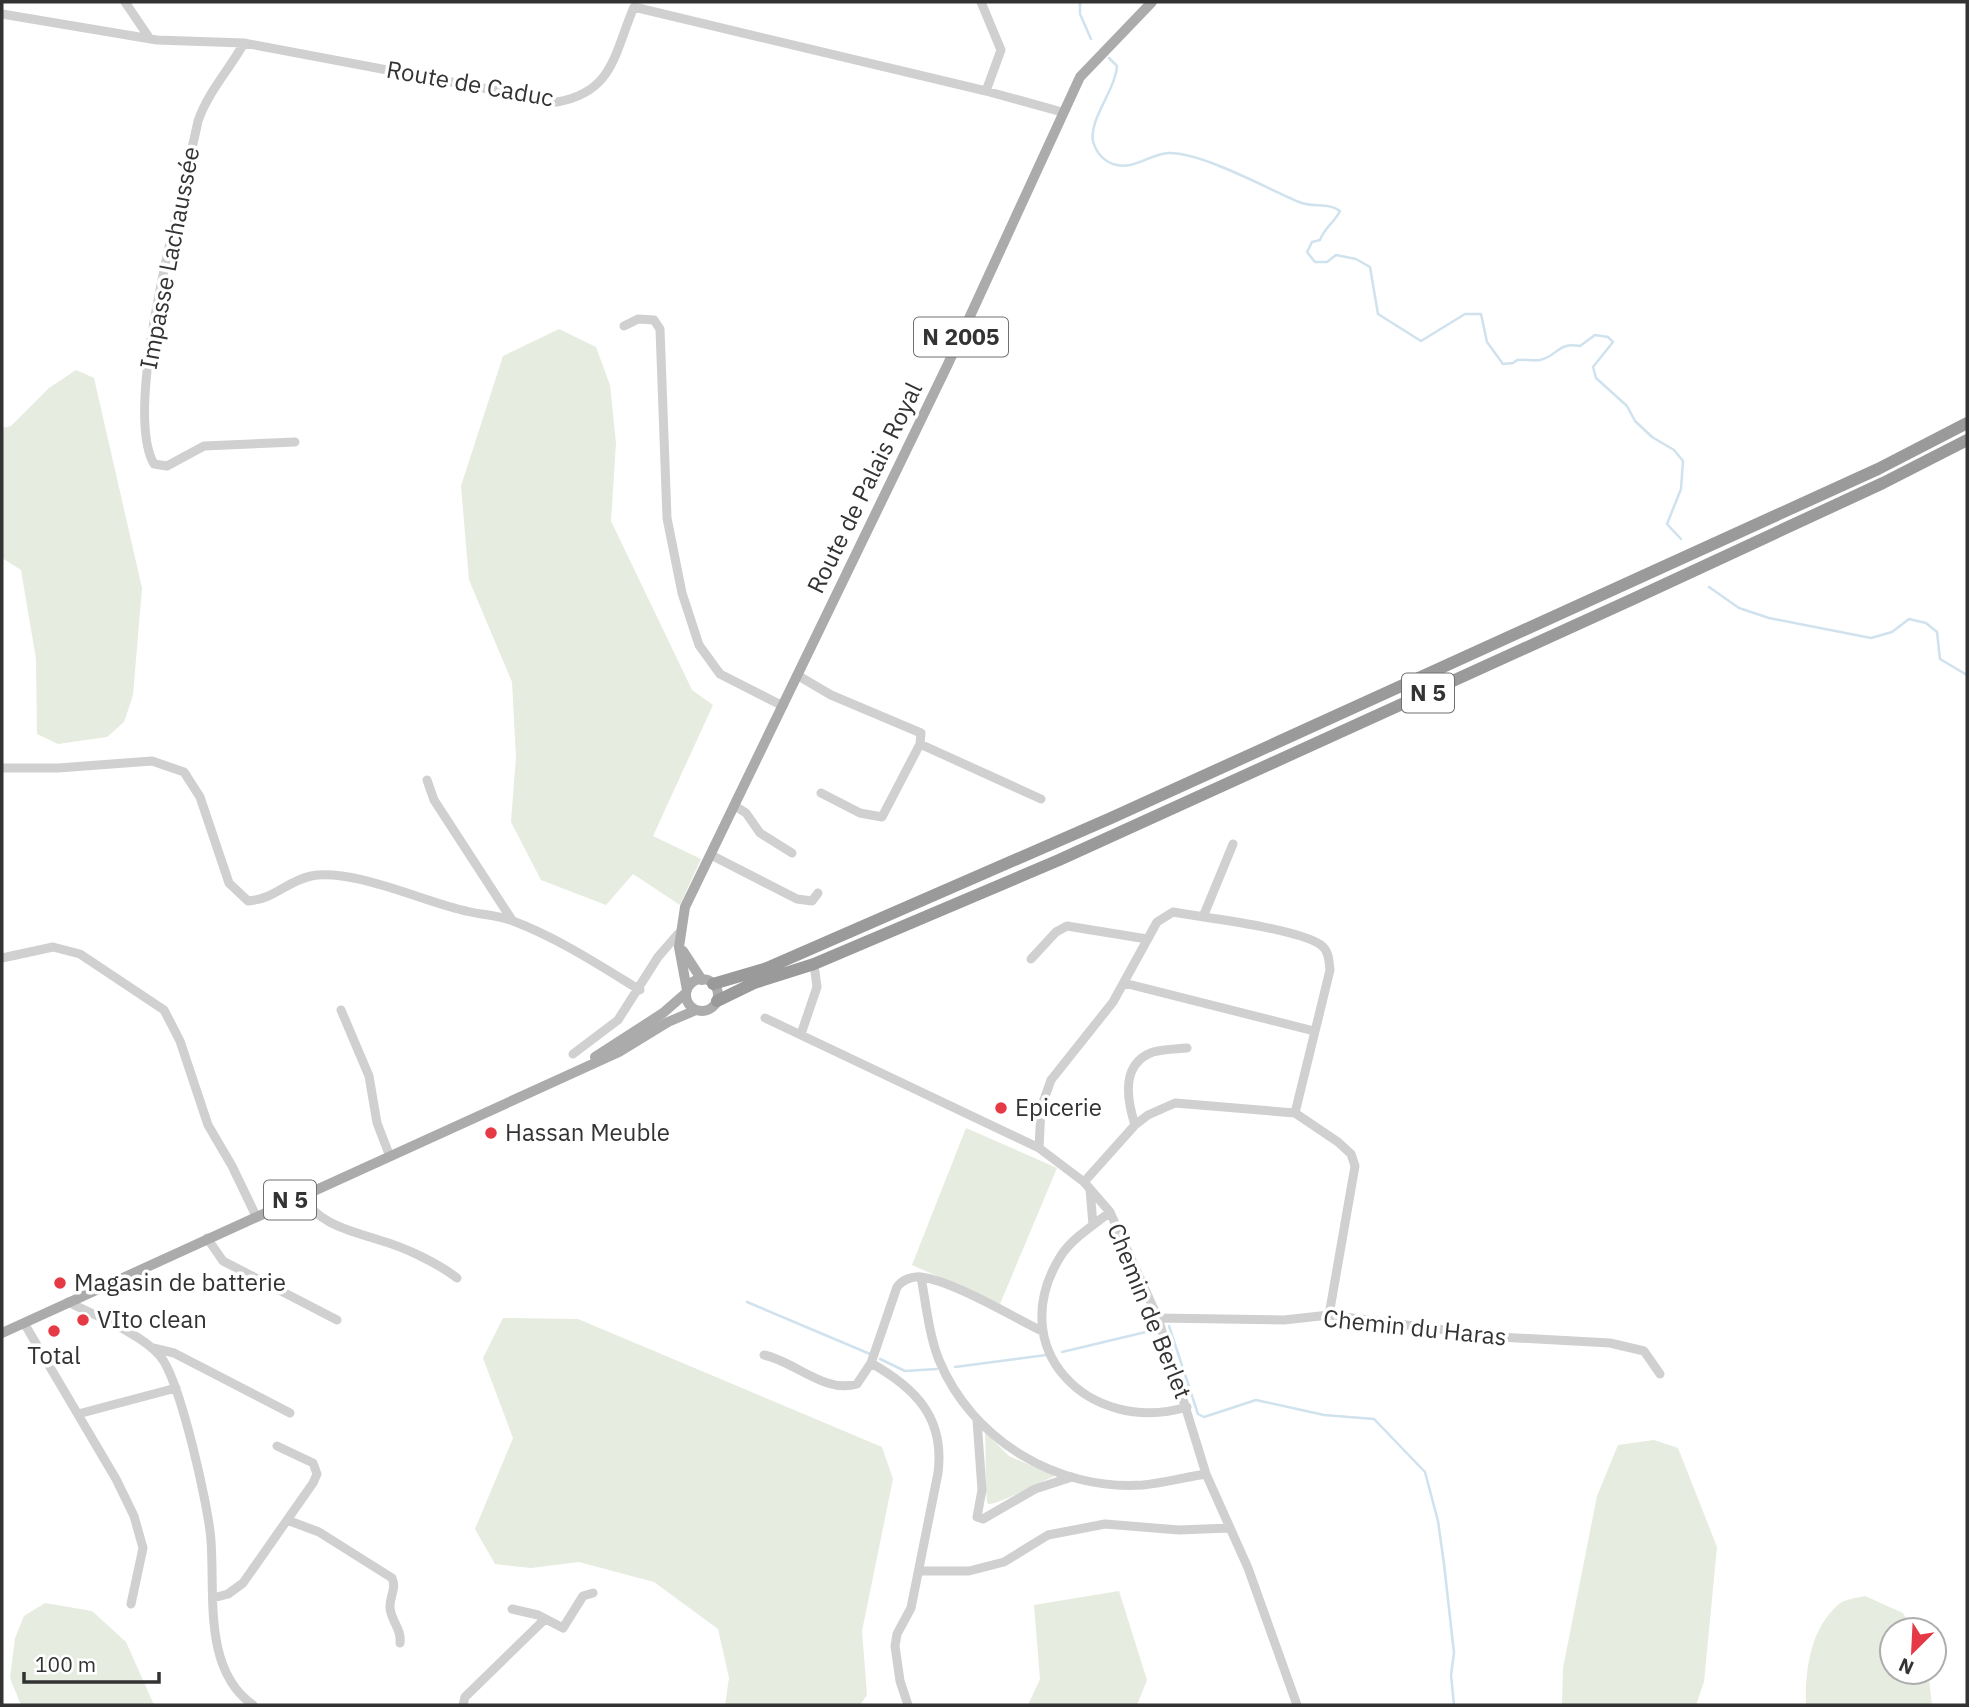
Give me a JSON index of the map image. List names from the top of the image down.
{
  "streets": {
    "highway": ["N 5"],
    "main road": ["N 2005", "Route de Palais Royal"],
    "street": [
      "Route de Caduc",
      "Impasse Lachaussée",
      "Chemin de Berlet",
      "Chemin du Haras"
    ]
  },
  "crossings": [
    ["Route de Caduc", "Impasse Lachaussée"],
    ["Route de Caduc", "Route de Palais Royal"],
    ["Route de Palais Royal", "N 5"],
    ["Chemin de Berlet", "Chemin du Haras"]
  ],
  "places": [
    "Epicerie",
    "Hassan Meuble",
    "Magasin de batterie",
    "VIto clean",
    "Total"
  ],
  "scale_bar": "100 m",
  "north": "bottom left"
}
